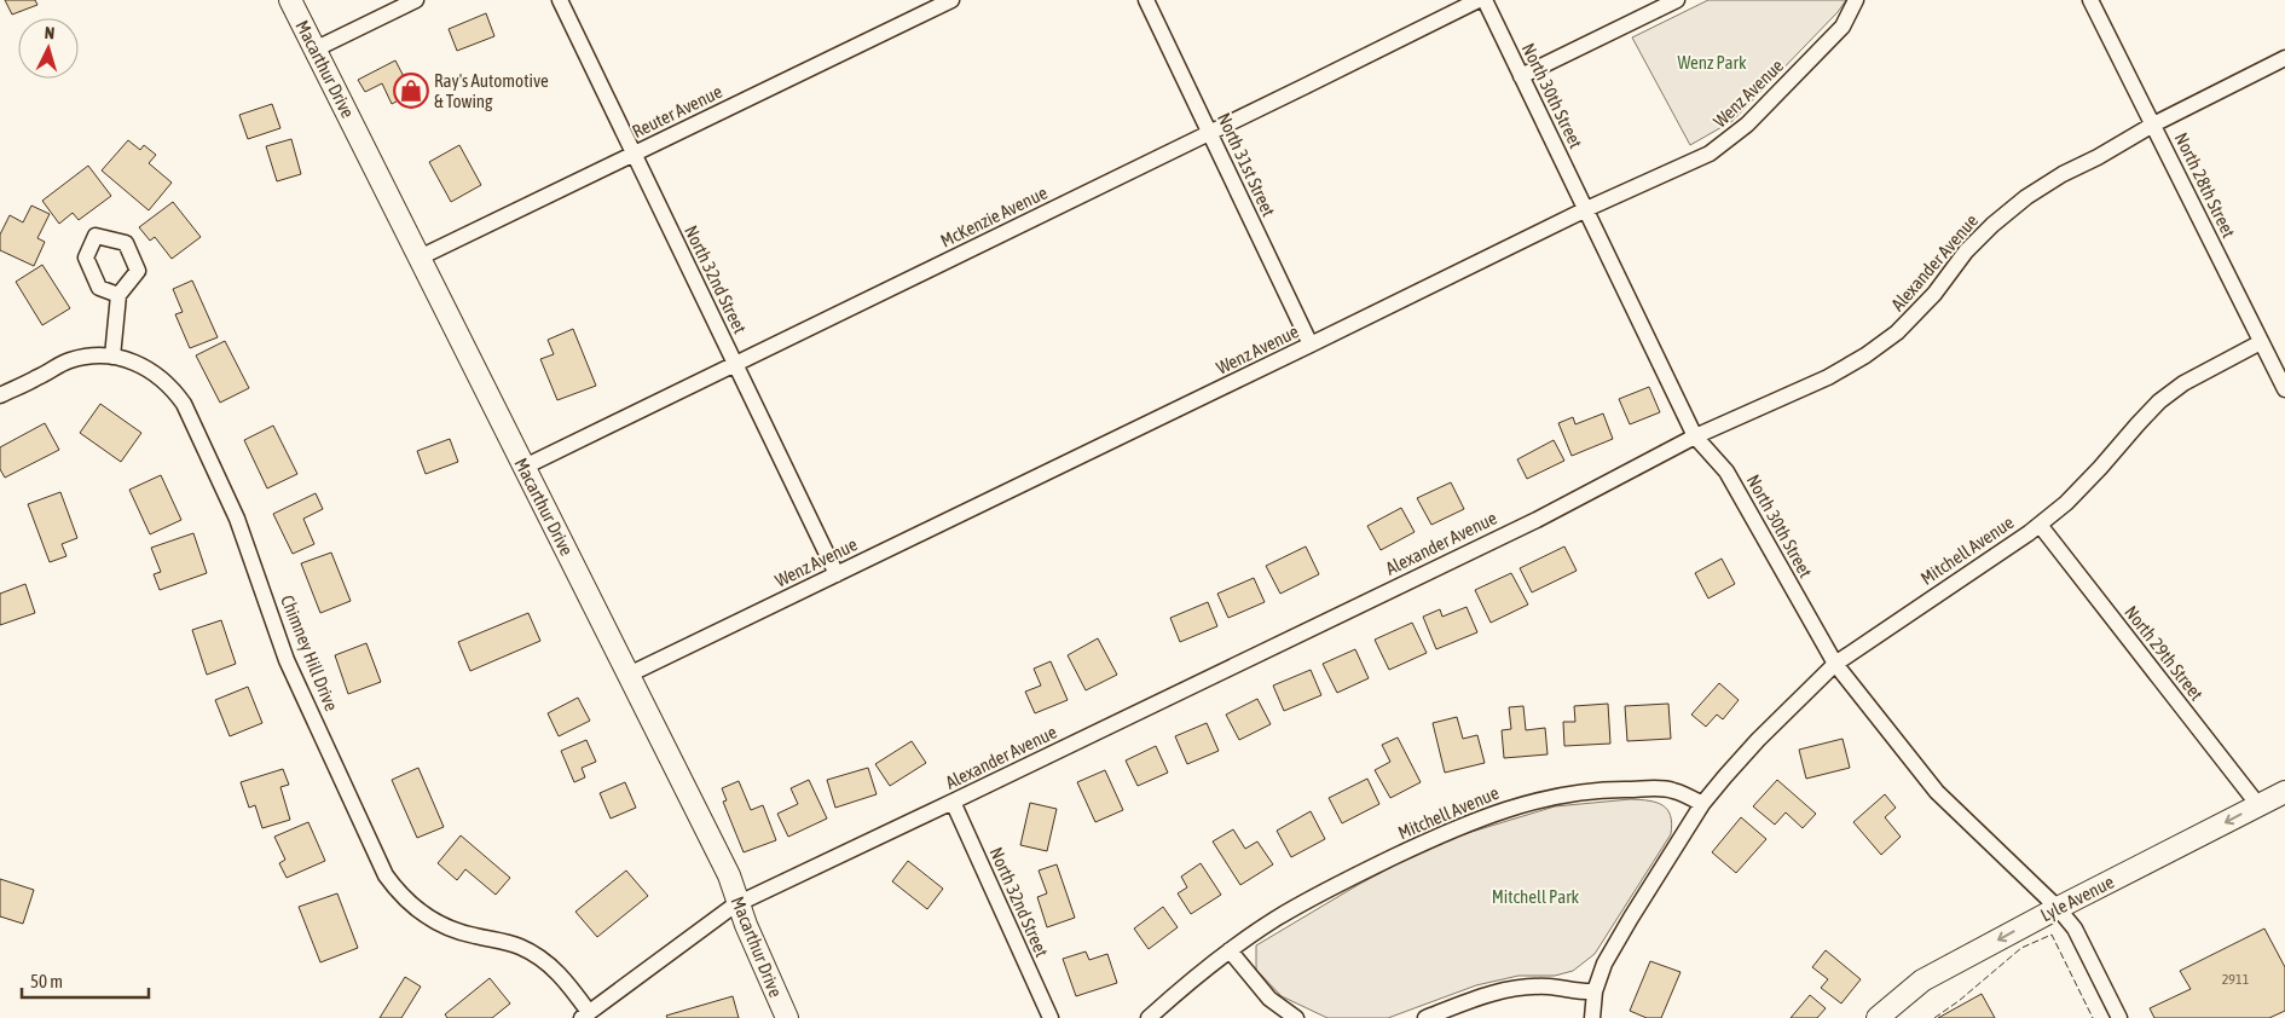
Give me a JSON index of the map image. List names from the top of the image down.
{
  "streets": {
    "main road": ["Macarthur Drive", "Lyle Avenue"],
    "street": [
      "Wenz Avenue",
      "North 30th Street",
      "Reuter Avenue",
      "North 31st Street",
      "North 28th Street",
      "McKenzie Avenue",
      "Alexander Avenue",
      "North 32nd Street",
      "Mitchell Avenue",
      "Chimney Hill Drive",
      "North 29th Street"
    ]
  },
  "crossings": [
    ["Macarthur Drive", "Wenz Avenue"],
    ["Macarthur Drive", "Reuter Avenue"],
    ["Macarthur Drive", "McKenzie Avenue"],
    ["Macarthur Drive", "Alexander Avenue"],
    ["Wenz Avenue", "North 30th Street"],
    ["Wenz Avenue", "North 31st Street"],
    ["Wenz Avenue", "North 32nd Street"],
    ["North 30th Street", "Alexander Avenue"],
    ["North 30th Street", "Mitchell Avenue"],
    ["North 30th Street", "Lyle Avenue"],
    ["Reuter Avenue", "North 32nd Street"],
    ["North 31st Street", "McKenzie Avenue"],
    ["North 28th Street", "Alexander Avenue"],
    ["North 28th Street", "Mitchell Avenue"],
    ["McKenzie Avenue", "North 32nd Street"],
    ["Alexander Avenue", "North 32nd Street"],
    ["Alexander Avenue", "Chimney Hill Drive"],
    ["Mitchell Avenue", "North 29th Street"],
    ["North 29th Street", "Lyle Avenue"]
  ],
  "one_way": ["Lyle Avenue"],
  "parks": ["Wenz Park", "Mitchell Park"],
  "places": {
    "shop": ["Ray's Automotive & Towing"]
  },
  "house_numbers": ["2911"],
  "scale_bar": "50 m",
  "north": "top"
}
